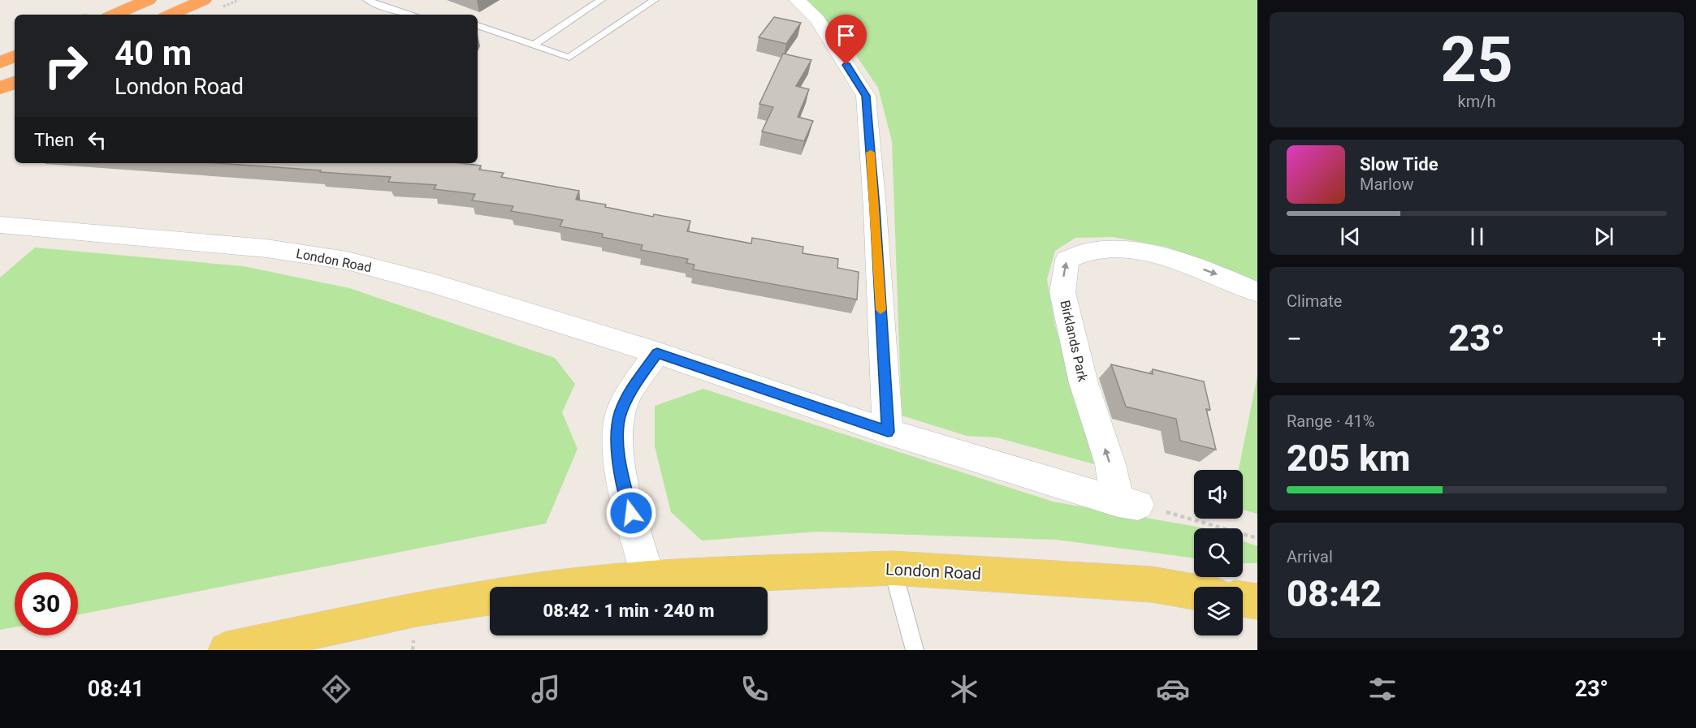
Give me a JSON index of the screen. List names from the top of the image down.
{
  "streets": {
    "main road": ["London Road"],
    "street": ["Birklands Park"]
  },
  "crossings": [
    ["London Road", "Birklands Park"]
  ],
  "page": {
    "tile": [
      ["25", "km/h"],
      "Climate",
      ["Range · 41%", "205 km"],
      ["Arrival", "08:42"]
    ],
    "turn": ["40 m", "London Road"],
    "then": "Then",
    "song": ["Slow Tide", "Marlow"],
    "heat": ["−", "23°", "+"],
    "limit": "30",
    "trip": "08:42 · 1 min · 240 m",
    "tabs": ["08:41", "23°"]
  }
}
